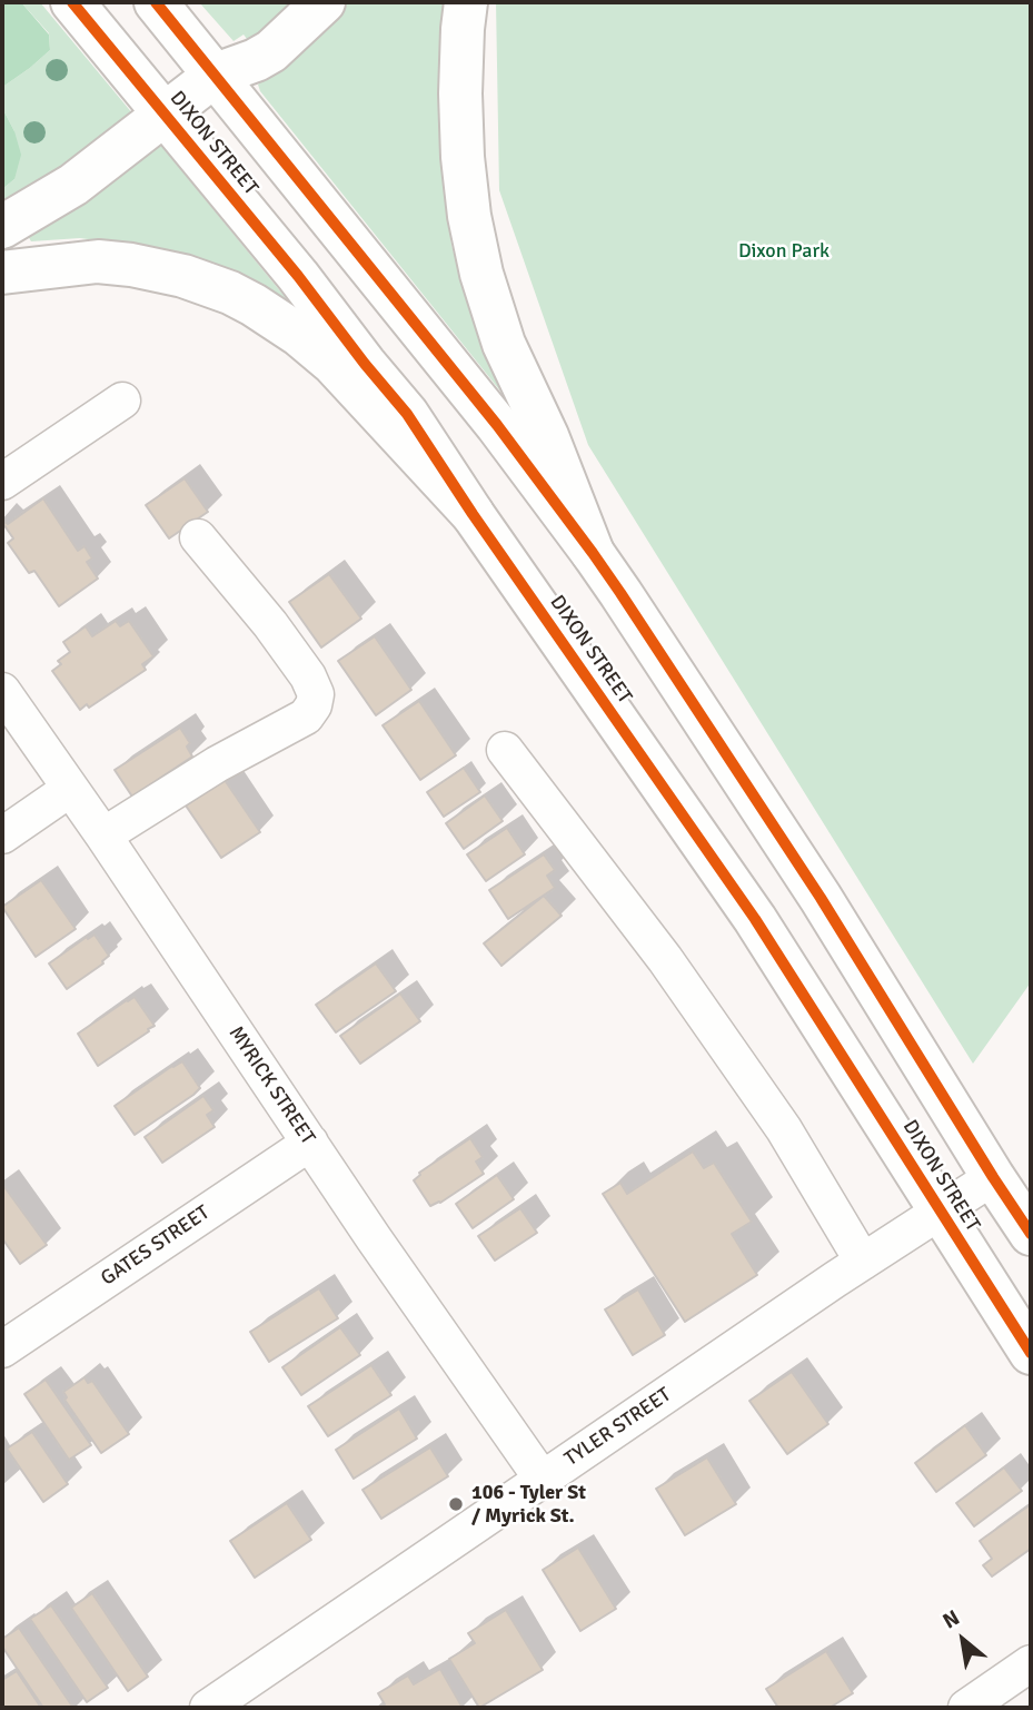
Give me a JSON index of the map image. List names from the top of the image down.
{
  "streets": {
    "main road": ["DIXON STREET"],
    "street": ["MYRICK STREET", "GATES STREET", "TYLER STREET"]
  },
  "crossings": [
    ["DIXON STREET", "TYLER STREET"],
    ["MYRICK STREET", "GATES STREET"],
    ["MYRICK STREET", "TYLER STREET"]
  ],
  "parks": ["Dixon Park"],
  "places": ["106 - Tyler St / Myrick St."],
  "north": "top left"
}
